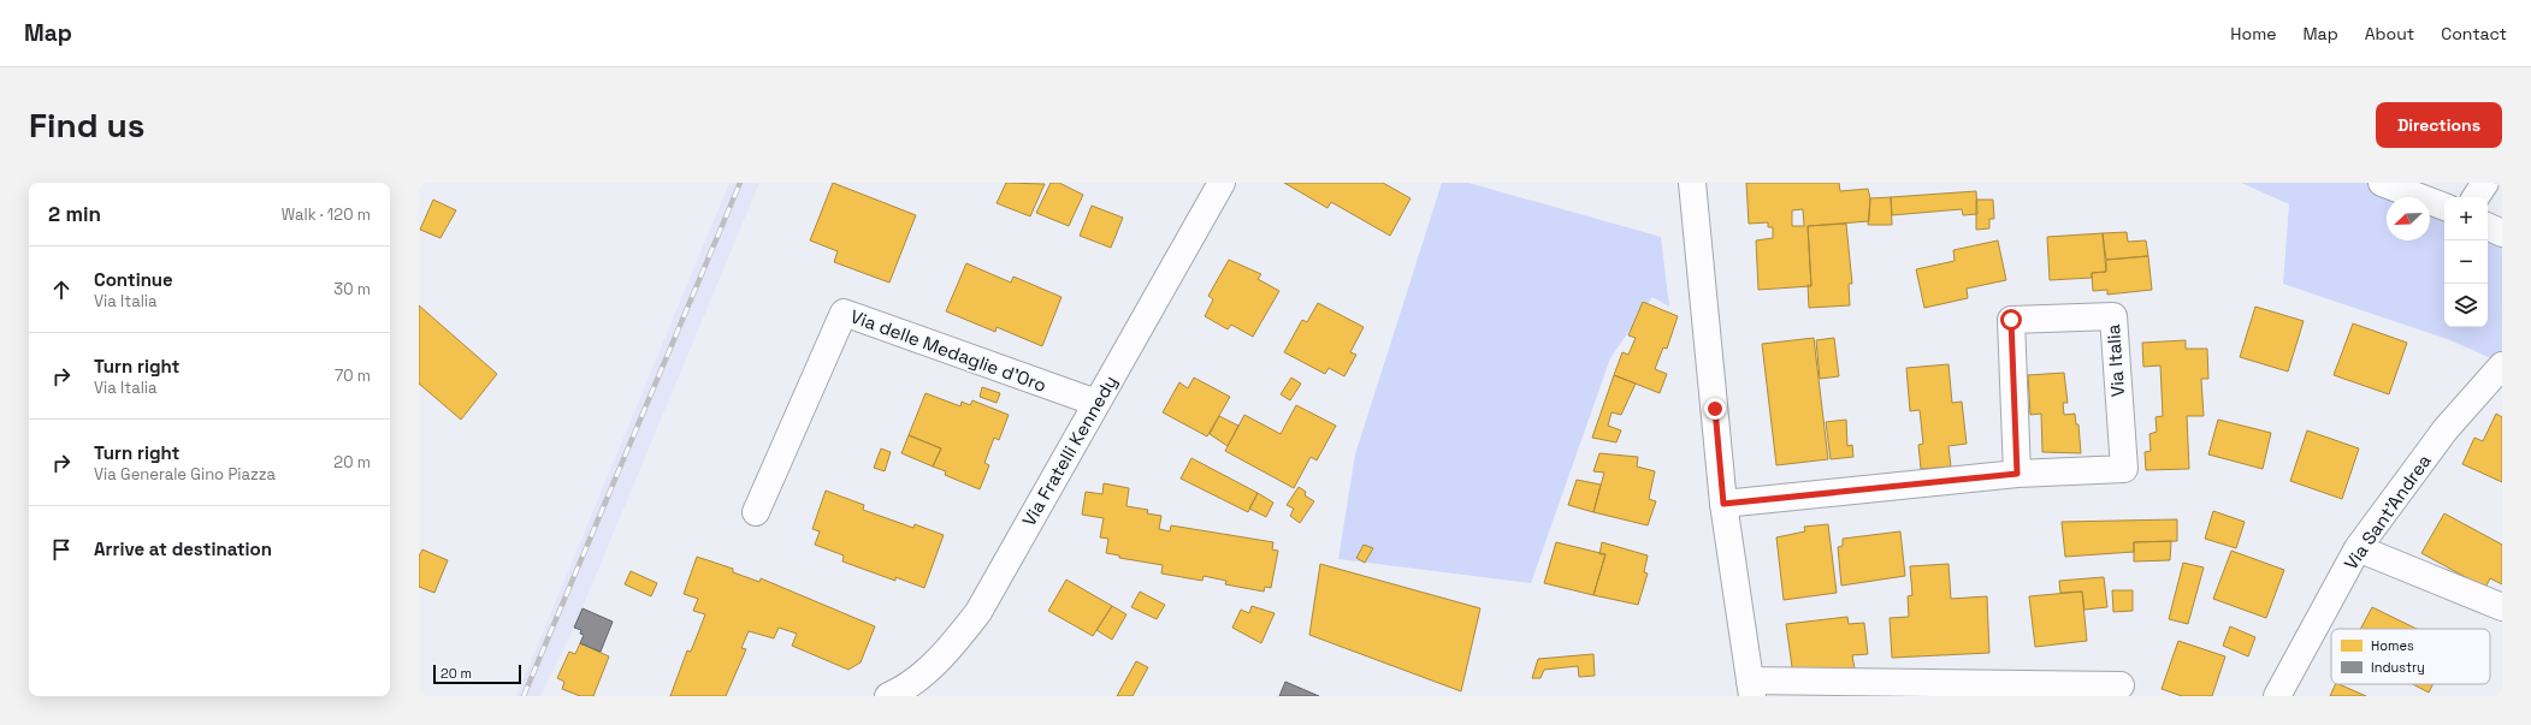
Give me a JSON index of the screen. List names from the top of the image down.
{
  "streets": {
    "street": [
      "Via delle Medaglie d'Oro",
      "Via Italia",
      "Via Fratelli Kennedy",
      "Via Sant'Andrea"
    ]
  },
  "crossings": [
    ["Via delle Medaglie d'Oro", "Via Fratelli Kennedy"]
  ],
  "legend": ["Homes", "Industry"],
  "scale_bar": "20 m",
  "north": "bottom left",
  "page": {
    "header": "Map",
    "nav": [
      "Home",
      "Map",
      "About",
      "Contact"
    ],
    "buttons": "Directions",
    "title": "Find us",
    "heading": ["2 min", "Walk · 120 m"],
    "map_buttons": ["+", "−"],
    "list": [
      ["Continue", "Via Italia", "30 m"],
      ["Turn right", "Via Italia", "70 m"],
      ["Turn right", "Via Generale Gino Piazza", "20 m"],
      "Arrive at destination"
    ],
    "scale": "20 m"
  }
}
